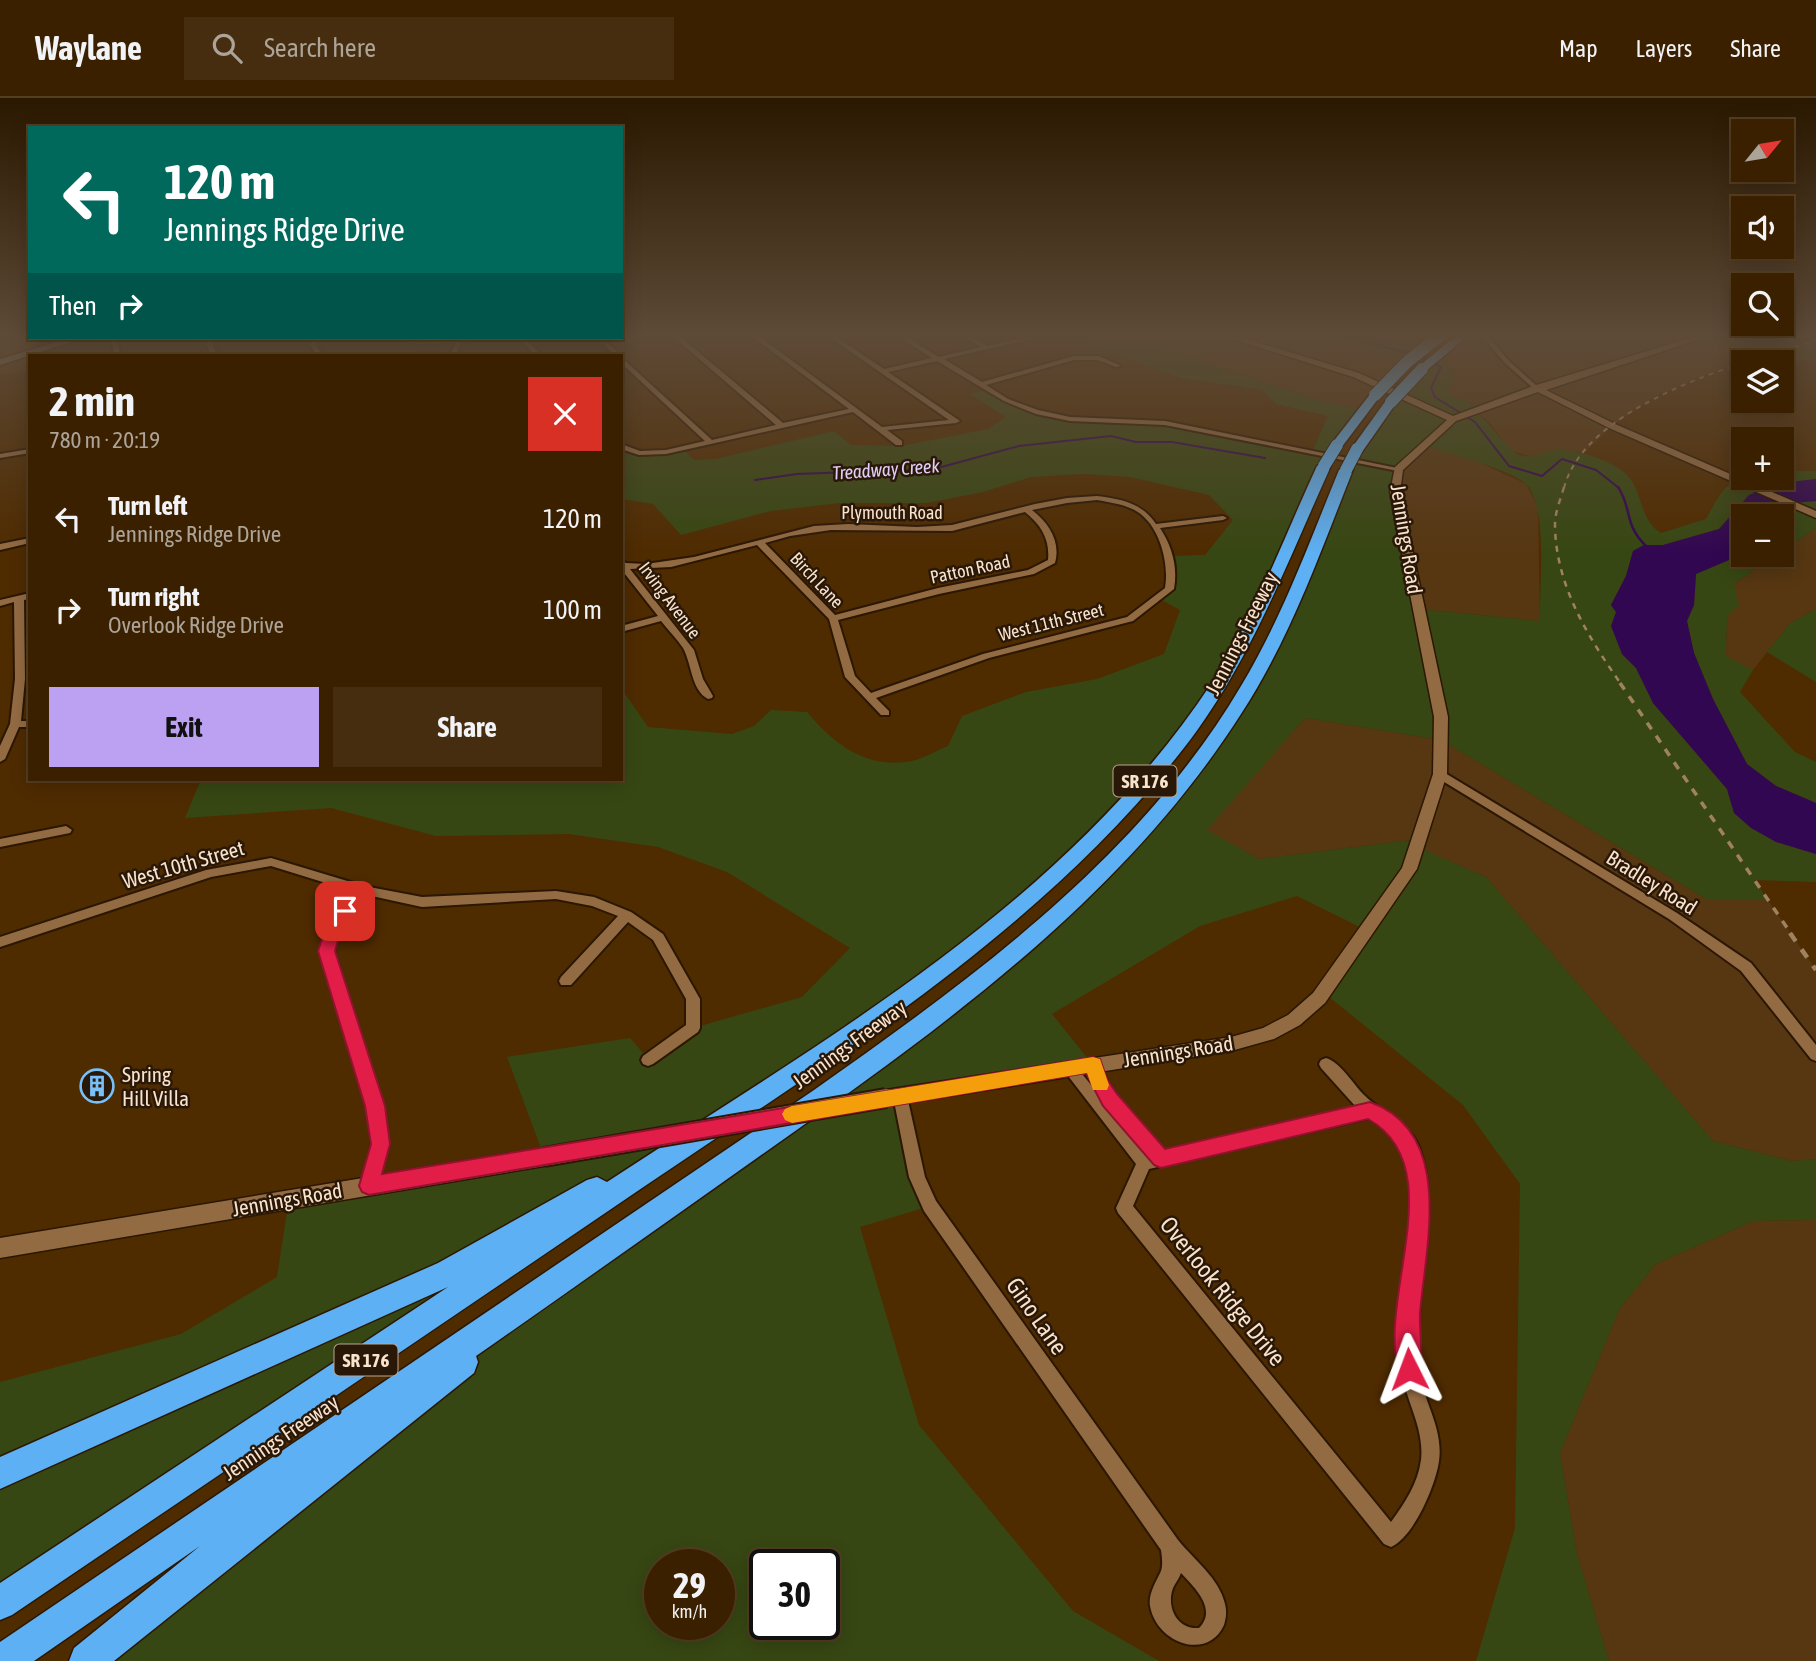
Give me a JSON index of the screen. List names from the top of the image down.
{
  "streets": {
    "highway": ["Jennings Freeway", "SR 176"],
    "street": [
      "Plymouth Road",
      "Jennings Road",
      "Patton Road",
      "Birch Lane",
      "Irving Avenue",
      "West 11th Street",
      "West 10th Street",
      "Bradley Road",
      "Overlook Ridge Drive",
      "Gino Lane"
    ]
  },
  "crossings": [
    ["Plymouth Road", "Patton Road"],
    ["Plymouth Road", "Birch Lane"],
    ["Plymouth Road", "West 11th Street"],
    ["Jennings Road", "Bradley Road"],
    ["Jennings Road", "Gino Lane"],
    ["Patton Road", "Birch Lane"],
    ["Birch Lane", "West 11th Street"]
  ],
  "water": ["Treadway Creek"],
  "places": {
    "building": ["Spring Hill Villa"]
  },
  "north": "top right",
  "page": {
    "header": "Waylane",
    "search": "Search here",
    "nav": ["Map", "Layers", "Share"],
    "map_buttons": ["+", "−"],
    "turn": ["120 m", "Jennings Ridge Drive"],
    "then": "Then",
    "heading": ["2 min", "780 m · 20:19"],
    "list": [
      {
        "name": "Turn left",
        "note": "Jennings Ridge Drive",
        "value": "120 m"
      },
      {
        "name": "Turn right",
        "note": "Overlook Ridge Drive",
        "value": "100 m"
      }
    ],
    "buttons": ["Exit", "Share"],
    "speed": "29 km/h",
    "limit": "30"
  }
}
